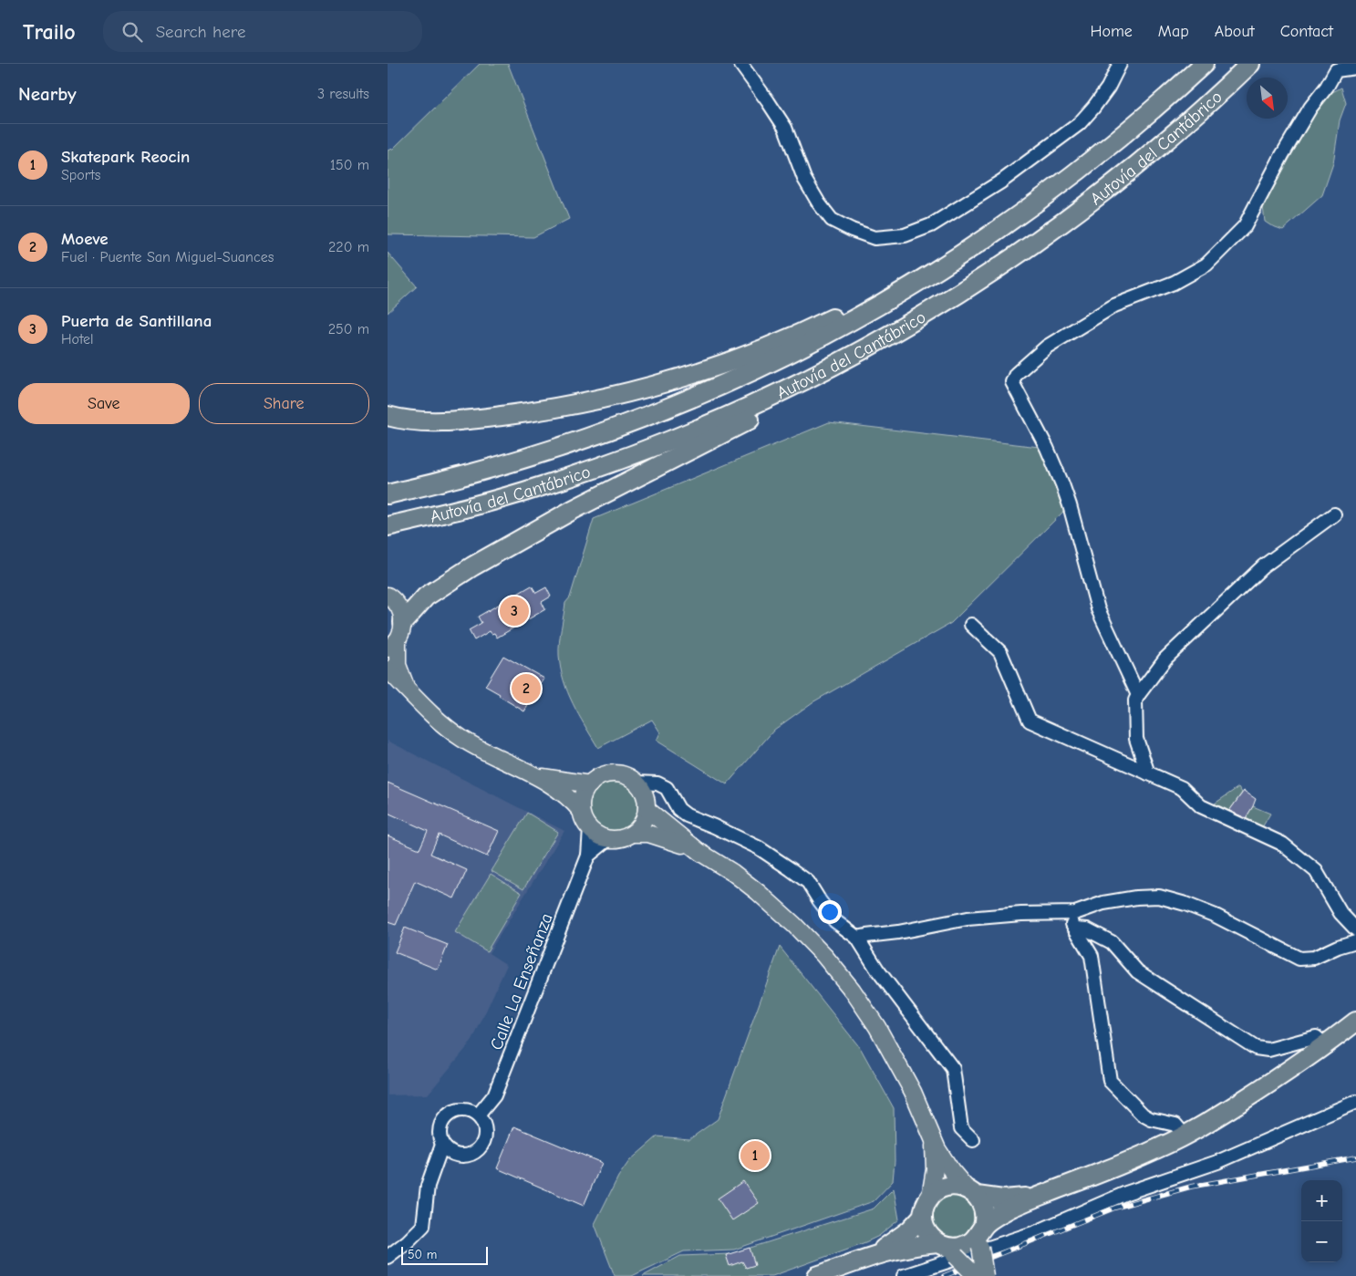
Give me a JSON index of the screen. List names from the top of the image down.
{
  "streets": {
    "highway": ["Autovía del Cantábrico"],
    "street": ["Calle La Enseñanza"]
  },
  "scale_bar": "50 m",
  "north": "bottom right",
  "page": {
    "header": "Trailo",
    "search": "Search here",
    "nav": [
      "Home",
      "Map",
      "About",
      "Contact"
    ],
    "heading": ["Nearby", "3 results"],
    "list": [
      {
        "mark": "1",
        "name": "Skatepark Reocin",
        "note": "Sports",
        "value": "150 m"
      },
      {
        "mark": "2",
        "name": "Moeve",
        "note": "Fuel · Puente San Miguel-Suances",
        "value": "220 m"
      },
      {
        "mark": "3",
        "name": "Puerta de Santillana",
        "note": "Hotel",
        "value": "250 m"
      }
    ],
    "buttons": ["Save", "Share"],
    "pins": ["3", "2", "1"],
    "map_buttons": ["+", "−"],
    "scale": "50 m"
  }
}
